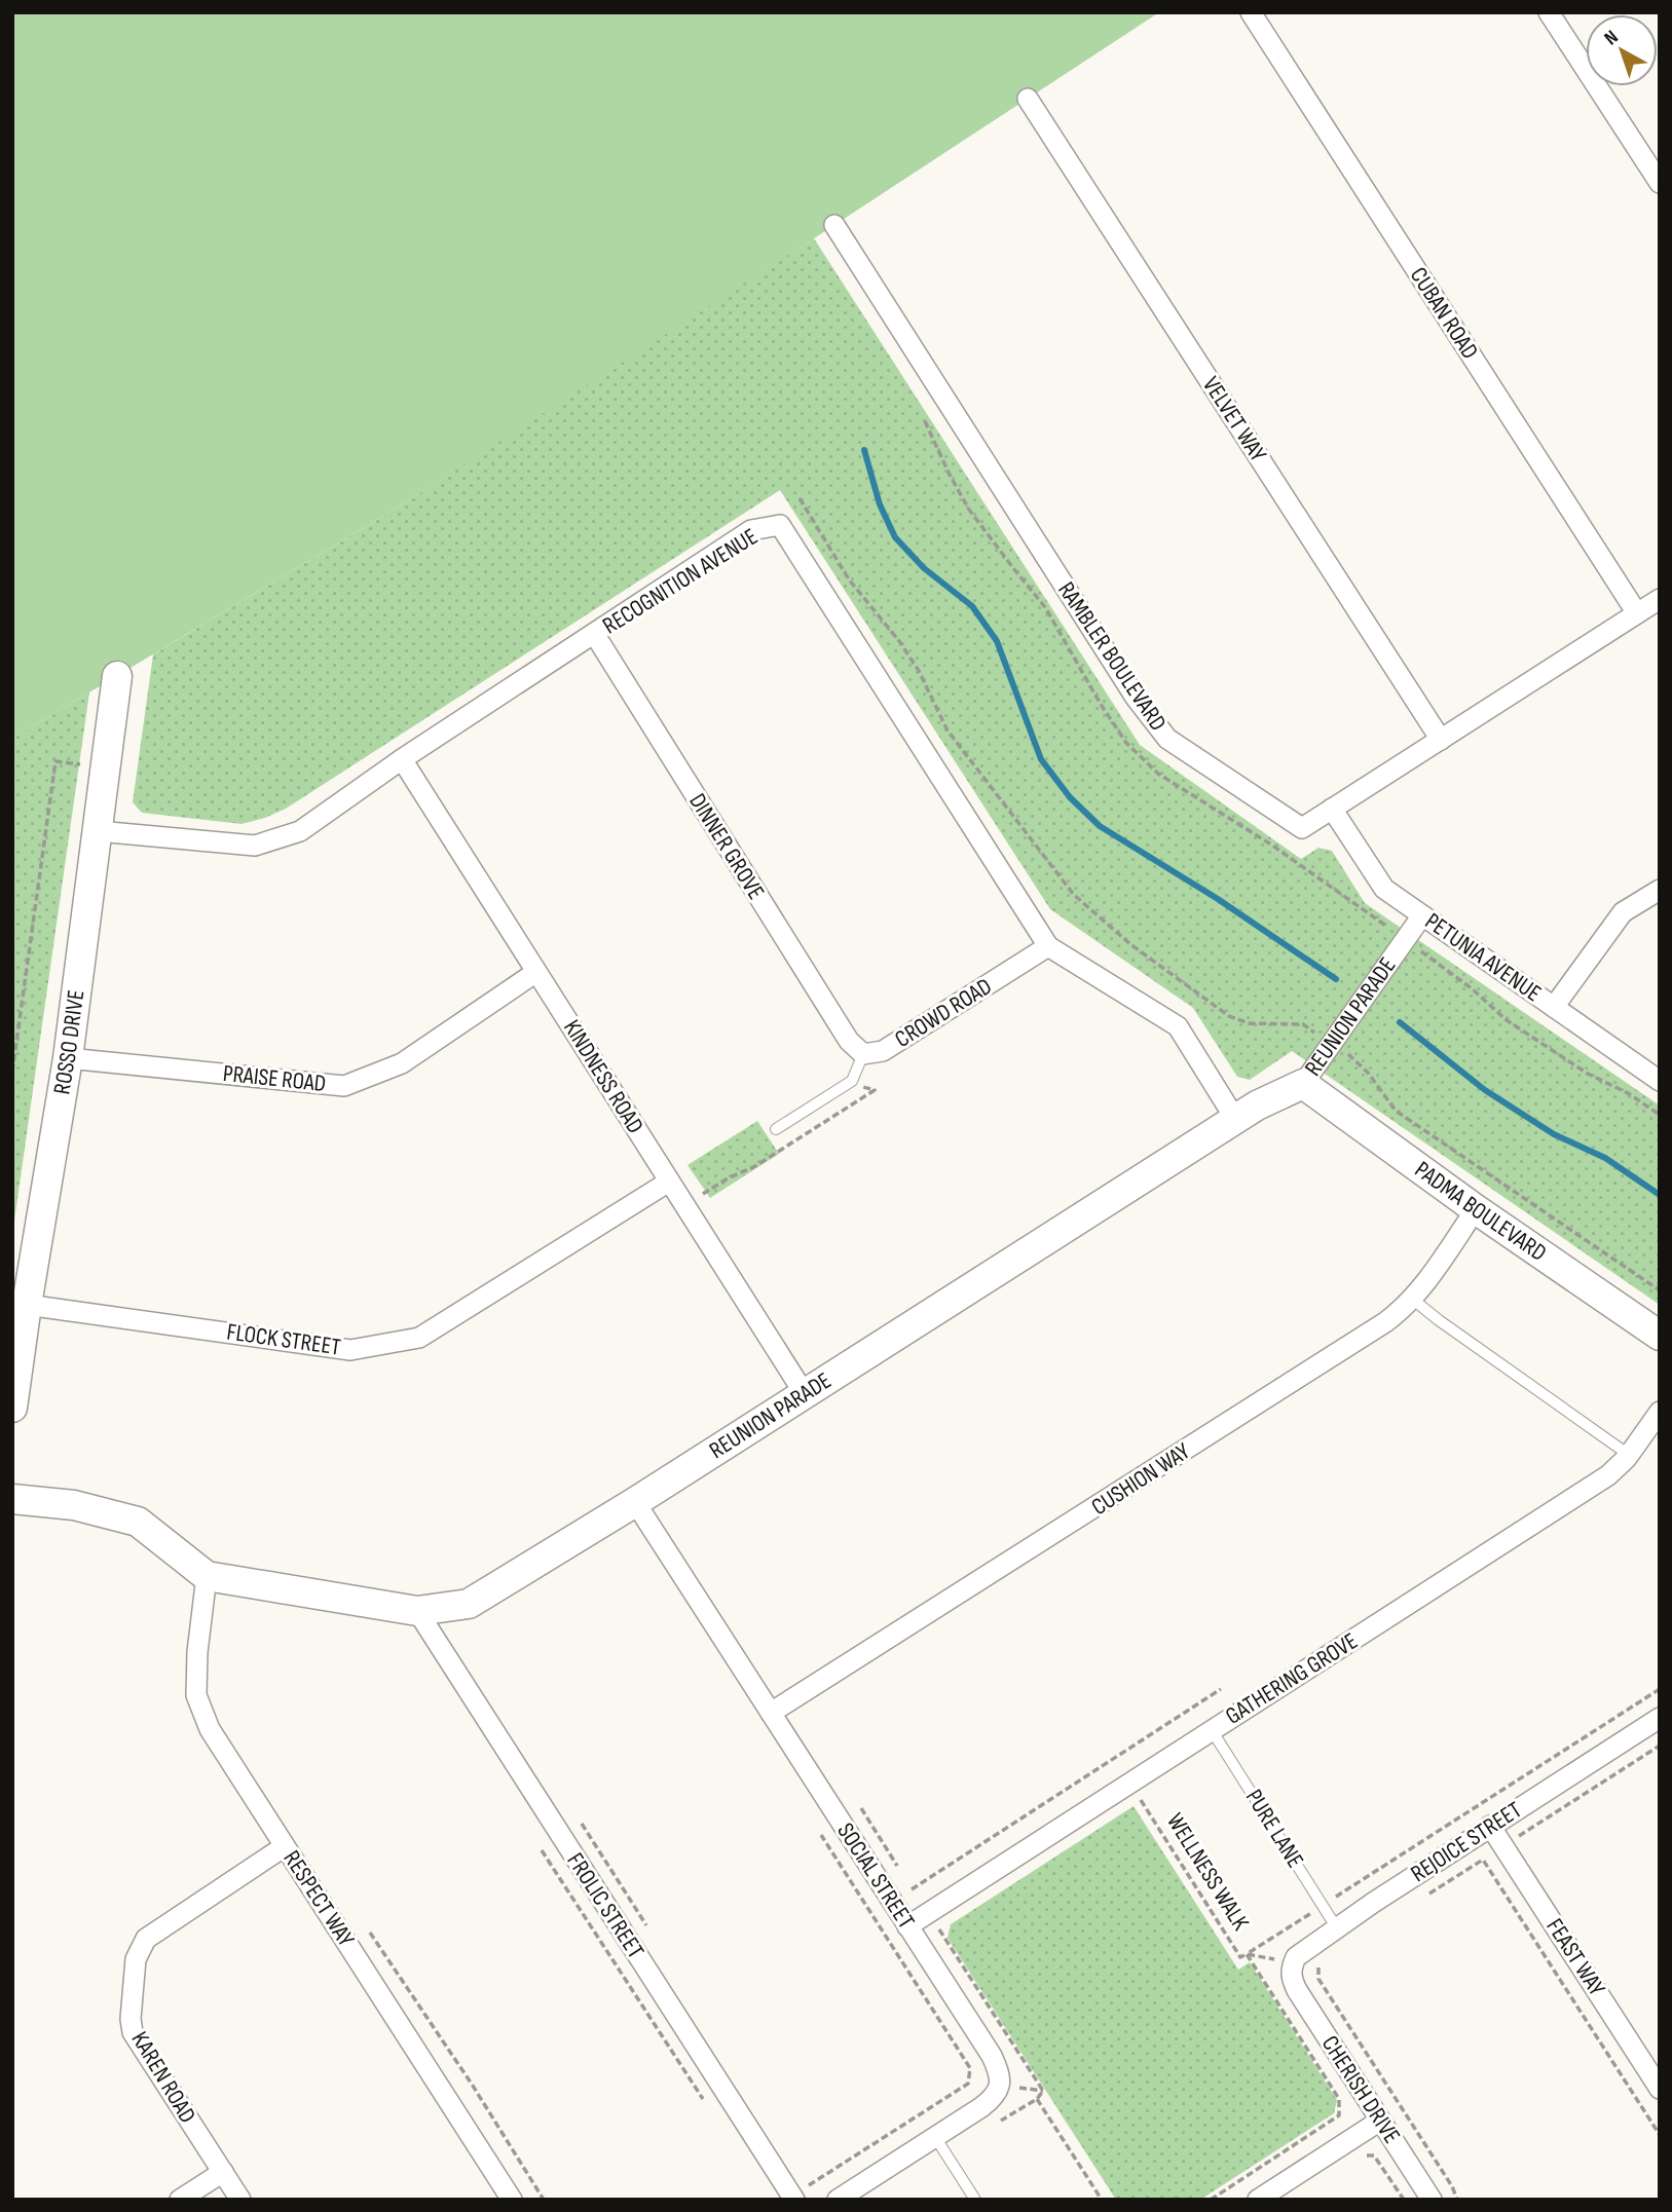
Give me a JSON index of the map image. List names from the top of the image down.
{
  "streets": {
    "street": [
      "CUBAN ROAD",
      "VELVET WAY",
      "RECOGNITION AVENUE",
      "RAMBLER BOULEVARD",
      "DINNER GROVE",
      "PETUNIA AVENUE",
      "CROWD ROAD",
      "REUNION PARADE",
      "ROSSO DRIVE",
      "KINDNESS ROAD",
      "PRAISE ROAD",
      "PADMA BOULEVARD",
      "FLOCK STREET",
      "CUSHION WAY",
      "GATHERING GROVE",
      "REJOICE STREET",
      "SOCIAL STREET",
      "RESPECT WAY",
      "FROLIC STREET",
      "FEAST WAY",
      "KAREN ROAD",
      "CHERISH DRIVE"
    ],
    "lane": ["PURE LANE"],
    "path": ["WELLNESS WALK"]
  },
  "crossings": [
    ["CUBAN ROAD", "RAMBLER BOULEVARD"],
    ["VELVET WAY", "RAMBLER BOULEVARD"],
    ["RECOGNITION AVENUE", "DINNER GROVE"],
    ["RECOGNITION AVENUE", "CROWD ROAD"],
    ["RECOGNITION AVENUE", "REUNION PARADE"],
    ["RECOGNITION AVENUE", "ROSSO DRIVE"],
    ["RECOGNITION AVENUE", "KINDNESS ROAD"],
    ["RAMBLER BOULEVARD", "PETUNIA AVENUE"],
    ["DINNER GROVE", "CROWD ROAD"],
    ["PETUNIA AVENUE", "REUNION PARADE"],
    ["REUNION PARADE", "KINDNESS ROAD"],
    ["REUNION PARADE", "PADMA BOULEVARD"],
    ["REUNION PARADE", "SOCIAL STREET"],
    ["REUNION PARADE", "RESPECT WAY"],
    ["REUNION PARADE", "FROLIC STREET"],
    ["ROSSO DRIVE", "PRAISE ROAD"],
    ["ROSSO DRIVE", "FLOCK STREET"],
    ["KINDNESS ROAD", "PRAISE ROAD"],
    ["KINDNESS ROAD", "FLOCK STREET"],
    ["PADMA BOULEVARD", "CUSHION WAY"],
    ["CUSHION WAY", "SOCIAL STREET"],
    ["GATHERING GROVE", "PURE LANE"],
    ["GATHERING GROVE", "SOCIAL STREET"],
    ["PURE LANE", "REJOICE STREET"],
    ["REJOICE STREET", "FEAST WAY"],
    ["REJOICE STREET", "CHERISH DRIVE"],
    ["RESPECT WAY", "KAREN ROAD"]
  ],
  "north": "top left"
}
